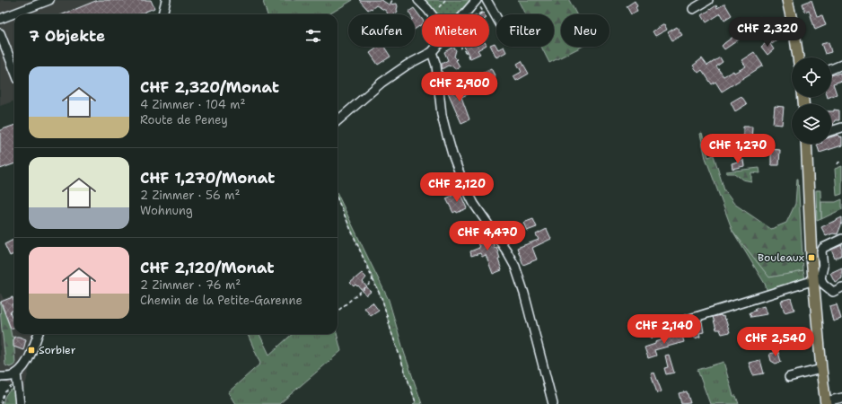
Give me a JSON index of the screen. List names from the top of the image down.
{
  "places": {
    "transit": ["Bouleaux", "Sorbier"]
  },
  "page": {
    "chip": [
      "Kaufen",
      "Mieten",
      "Filter",
      "Neu"
    ],
    "heading": "7 Objekte",
    "price": [
      "CHF 2,320",
      "CHF 2,900",
      "CHF 1,270",
      "CHF 2,120",
      "CHF 4,470",
      "CHF 2,140",
      "CHF 2,540"
    ],
    "list": [
      {
        "name": "CHF 2,320/Monat",
        "note": "4 Zimmer · 104 m² · Route de Peney"
      },
      {
        "name": "CHF 1,270/Monat",
        "note": "2 Zimmer · 56 m² · Wohnung"
      },
      {
        "name": "CHF 2,120/Monat",
        "note": "2 Zimmer · 76 m² · Chemin de la Petite-Garenne"
      }
    ]
  }
}
